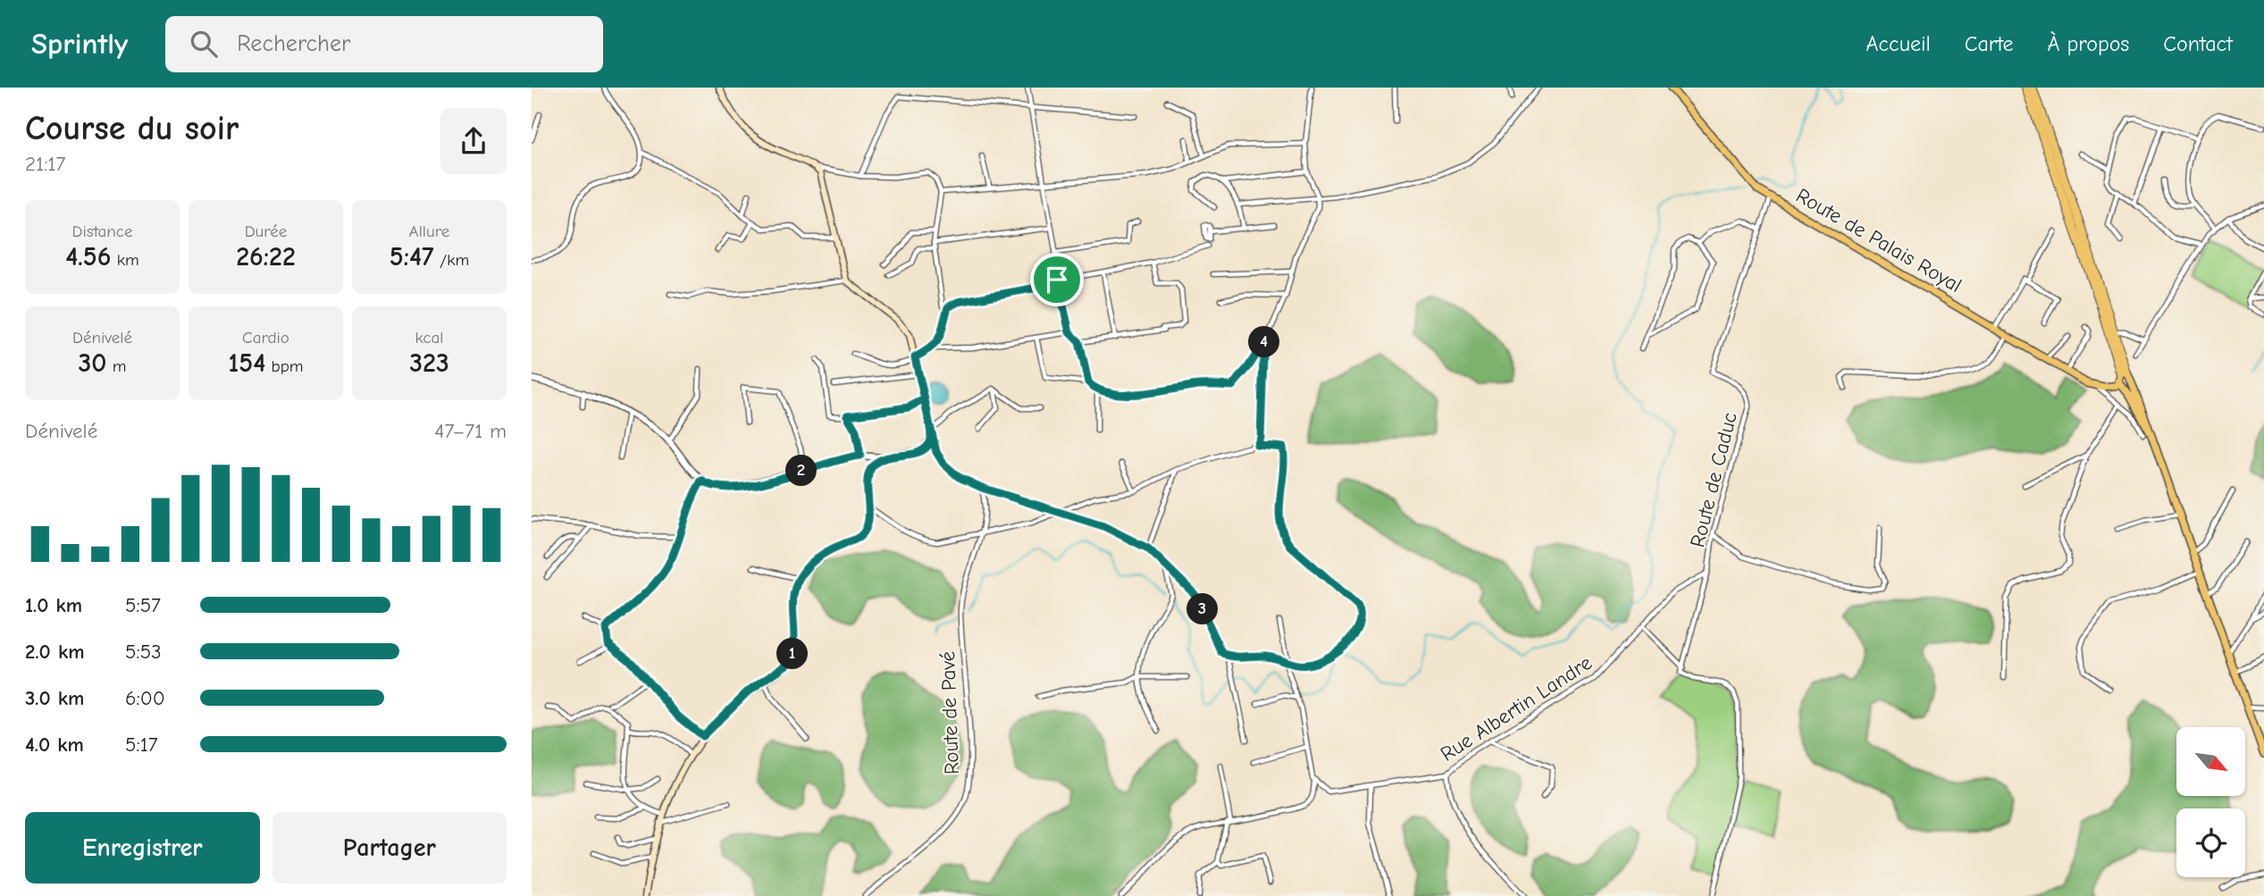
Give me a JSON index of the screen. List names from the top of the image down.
{
  "streets": {
    "main road": ["Route de Palais Royal"],
    "street": ["Route de Caduc", "Rue Albertin Landre", "Route de Pavé"]
  },
  "crossings": [
    ["Route de Palais Royal", "Route de Caduc"],
    ["Route de Caduc", "Rue Albertin Landre"]
  ],
  "north": "bottom right",
  "page": {
    "header": "Sprintly",
    "search": "Rechercher",
    "nav": [
      "Accueil",
      "Carte",
      "À propos",
      "Contact"
    ],
    "heading": ["Course du soir", "21:17"],
    "stats": [
      ["Distance", "4.56 km"],
      ["Durée", "26:22"],
      ["Allure", "5:47 /km"],
      ["Dénivelé", "30 m"],
      ["Cardio", "154 bpm"],
      ["kcal", "323"]
    ],
    "pins": [
      "4",
      "2",
      "3",
      "1"
    ],
    "chart": ["Dénivelé", "47–71 m"],
    "list": [
      {
        "name": "1.0 km",
        "note": "5:57"
      },
      {
        "name": "2.0 km",
        "note": "5:53"
      },
      {
        "name": "3.0 km",
        "note": "6:00"
      },
      {
        "name": "4.0 km",
        "note": "5:17"
      }
    ],
    "buttons": ["Enregistrer", "Partager"]
  }
}
